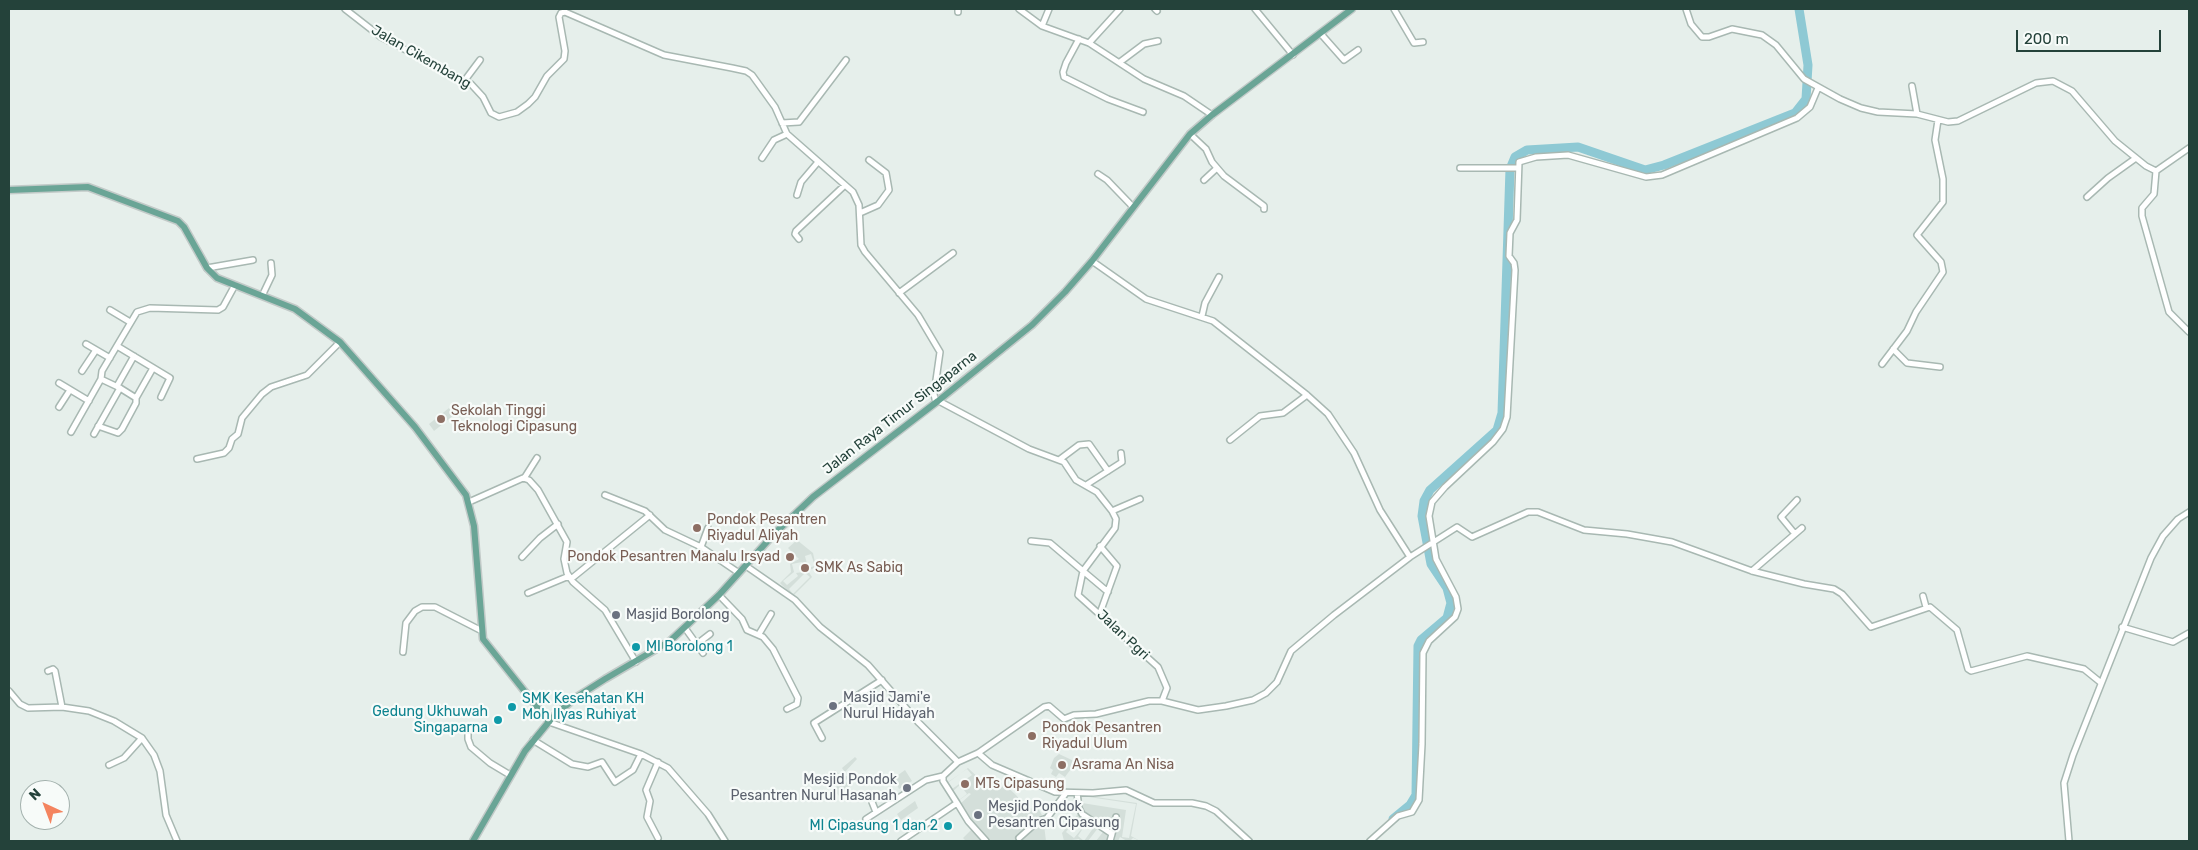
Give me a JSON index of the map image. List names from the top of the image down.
{
  "streets": {
    "main road": ["Jalan Raya Timur Singaparna"],
    "street": ["Jalan Cikembang", "Jalan Pgri"]
  },
  "crossings": [
    ["Jalan Cikembang", "Jalan Raya Timur Singaparna"]
  ],
  "places": [
    "Sekolah Tinggi Teknologi Cipasung",
    "Pondok Pesantren Riyadul Aliyah",
    "Pondok Pesantren Manalu Irsyad",
    "SMK As Sabiq",
    "Masjid Borolong",
    "MI Borolong 1",
    "Masjid Jami'e Nurul Hidayah",
    "SMK Kesehatan KH Moh Ilyas Ruhiyat",
    "Gedung Ukhuwah Singaparna",
    "Pondok Pesantren Riyadul Ulum",
    "Asrama An Nisa",
    "MTs Cipasung",
    "Mesjid Pondok Pesantren Nurul Hasanah",
    "Mesjid Pondok Pesantren Cipasung",
    "MI Cipasung 1 dan 2"
  ],
  "scale_bar": "200 m",
  "north": "top left"
}
